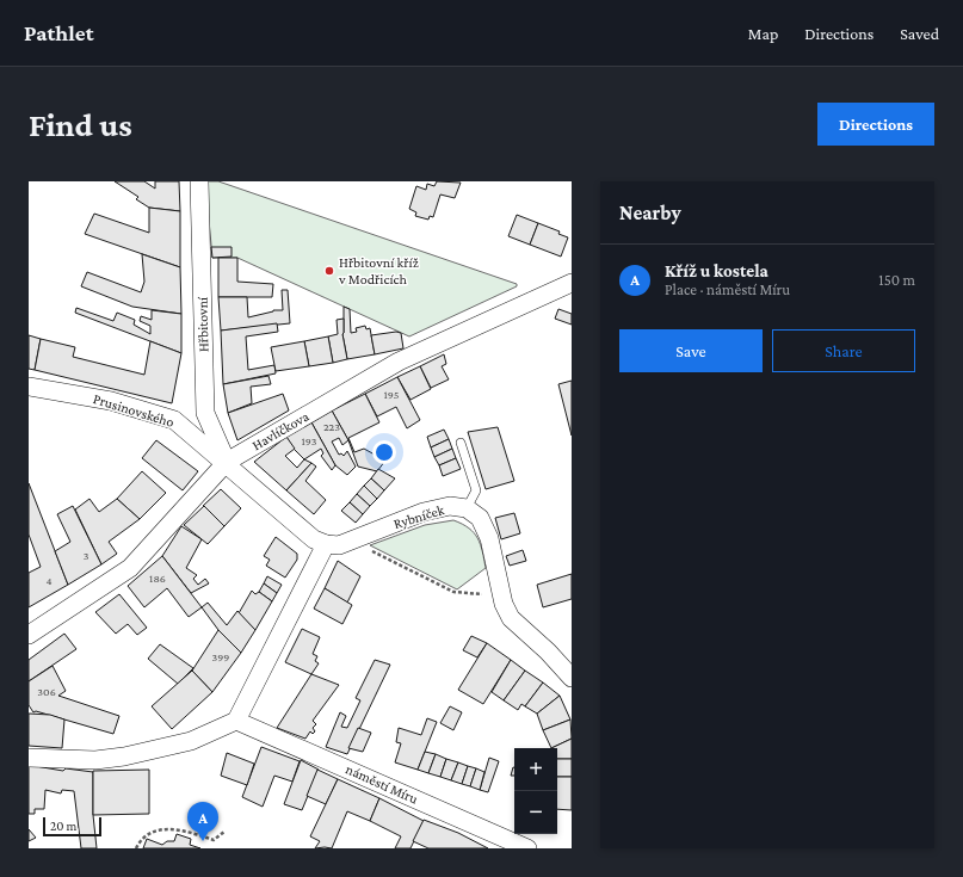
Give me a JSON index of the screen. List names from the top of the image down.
{
  "streets": {
    "street": [
      "Hřbitovní",
      "Prusinovského",
      "Havlíčkova",
      "Rybníček",
      "náměstí Míru"
    ]
  },
  "crossings": [
    ["Hřbitovní", "Prusinovského"],
    ["Hřbitovní", "Havlíčkova"],
    ["Prusinovského", "Havlíčkova"]
  ],
  "places": ["Hřbitovní kříž v Modřicích"],
  "house_numbers": [
    "195",
    "223",
    "193",
    "3",
    "186",
    "4",
    "399",
    "306"
  ],
  "scale_bar": "20 m",
  "page": {
    "header": "Pathlet",
    "nav": ["Map", "Directions", "Saved"],
    "buttons": [
      "Directions",
      ["Save", "Share"]
    ],
    "title": "Find us",
    "heading": "Nearby",
    "list": [
      {
        "mark": "A",
        "name": "Kříž u kostela",
        "note": "Place · náměstí Míru",
        "value": "150 m"
      }
    ],
    "map_buttons": ["+", "−"],
    "pins": "A",
    "scale": "20 m"
  }
}
